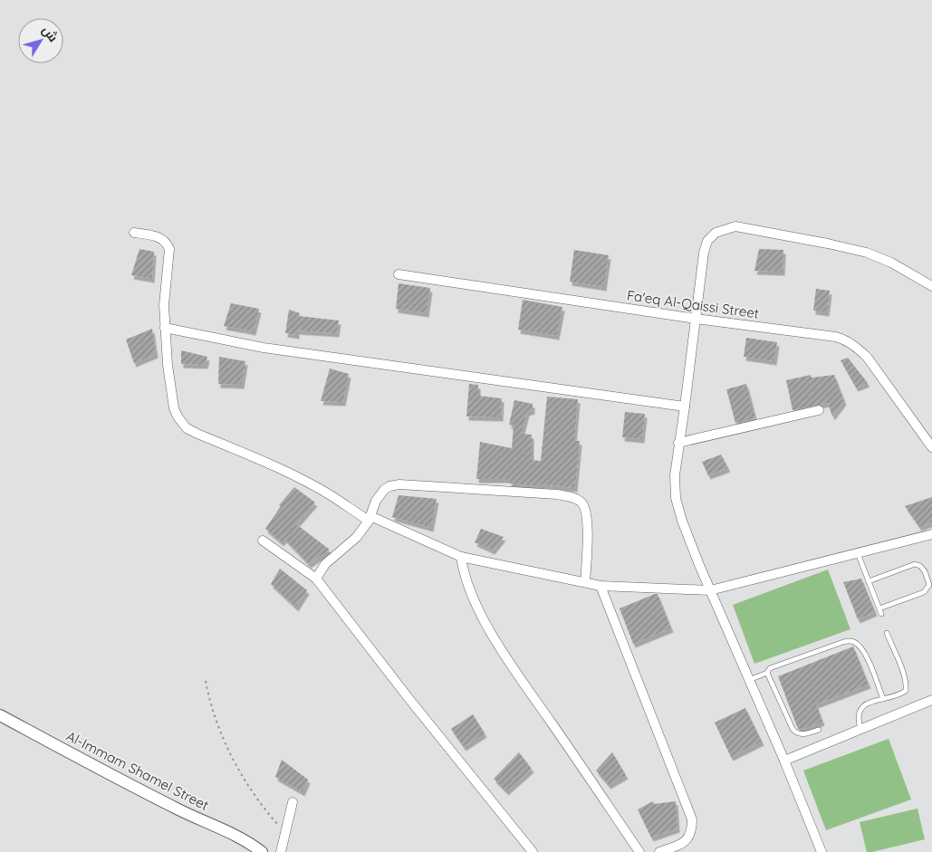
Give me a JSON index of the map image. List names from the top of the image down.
{
  "streets": {
    "street": ["Fa'eq Al-Qaissi Street", "Al-Immam Shamel Street"]
  },
  "north": "top right"
}
